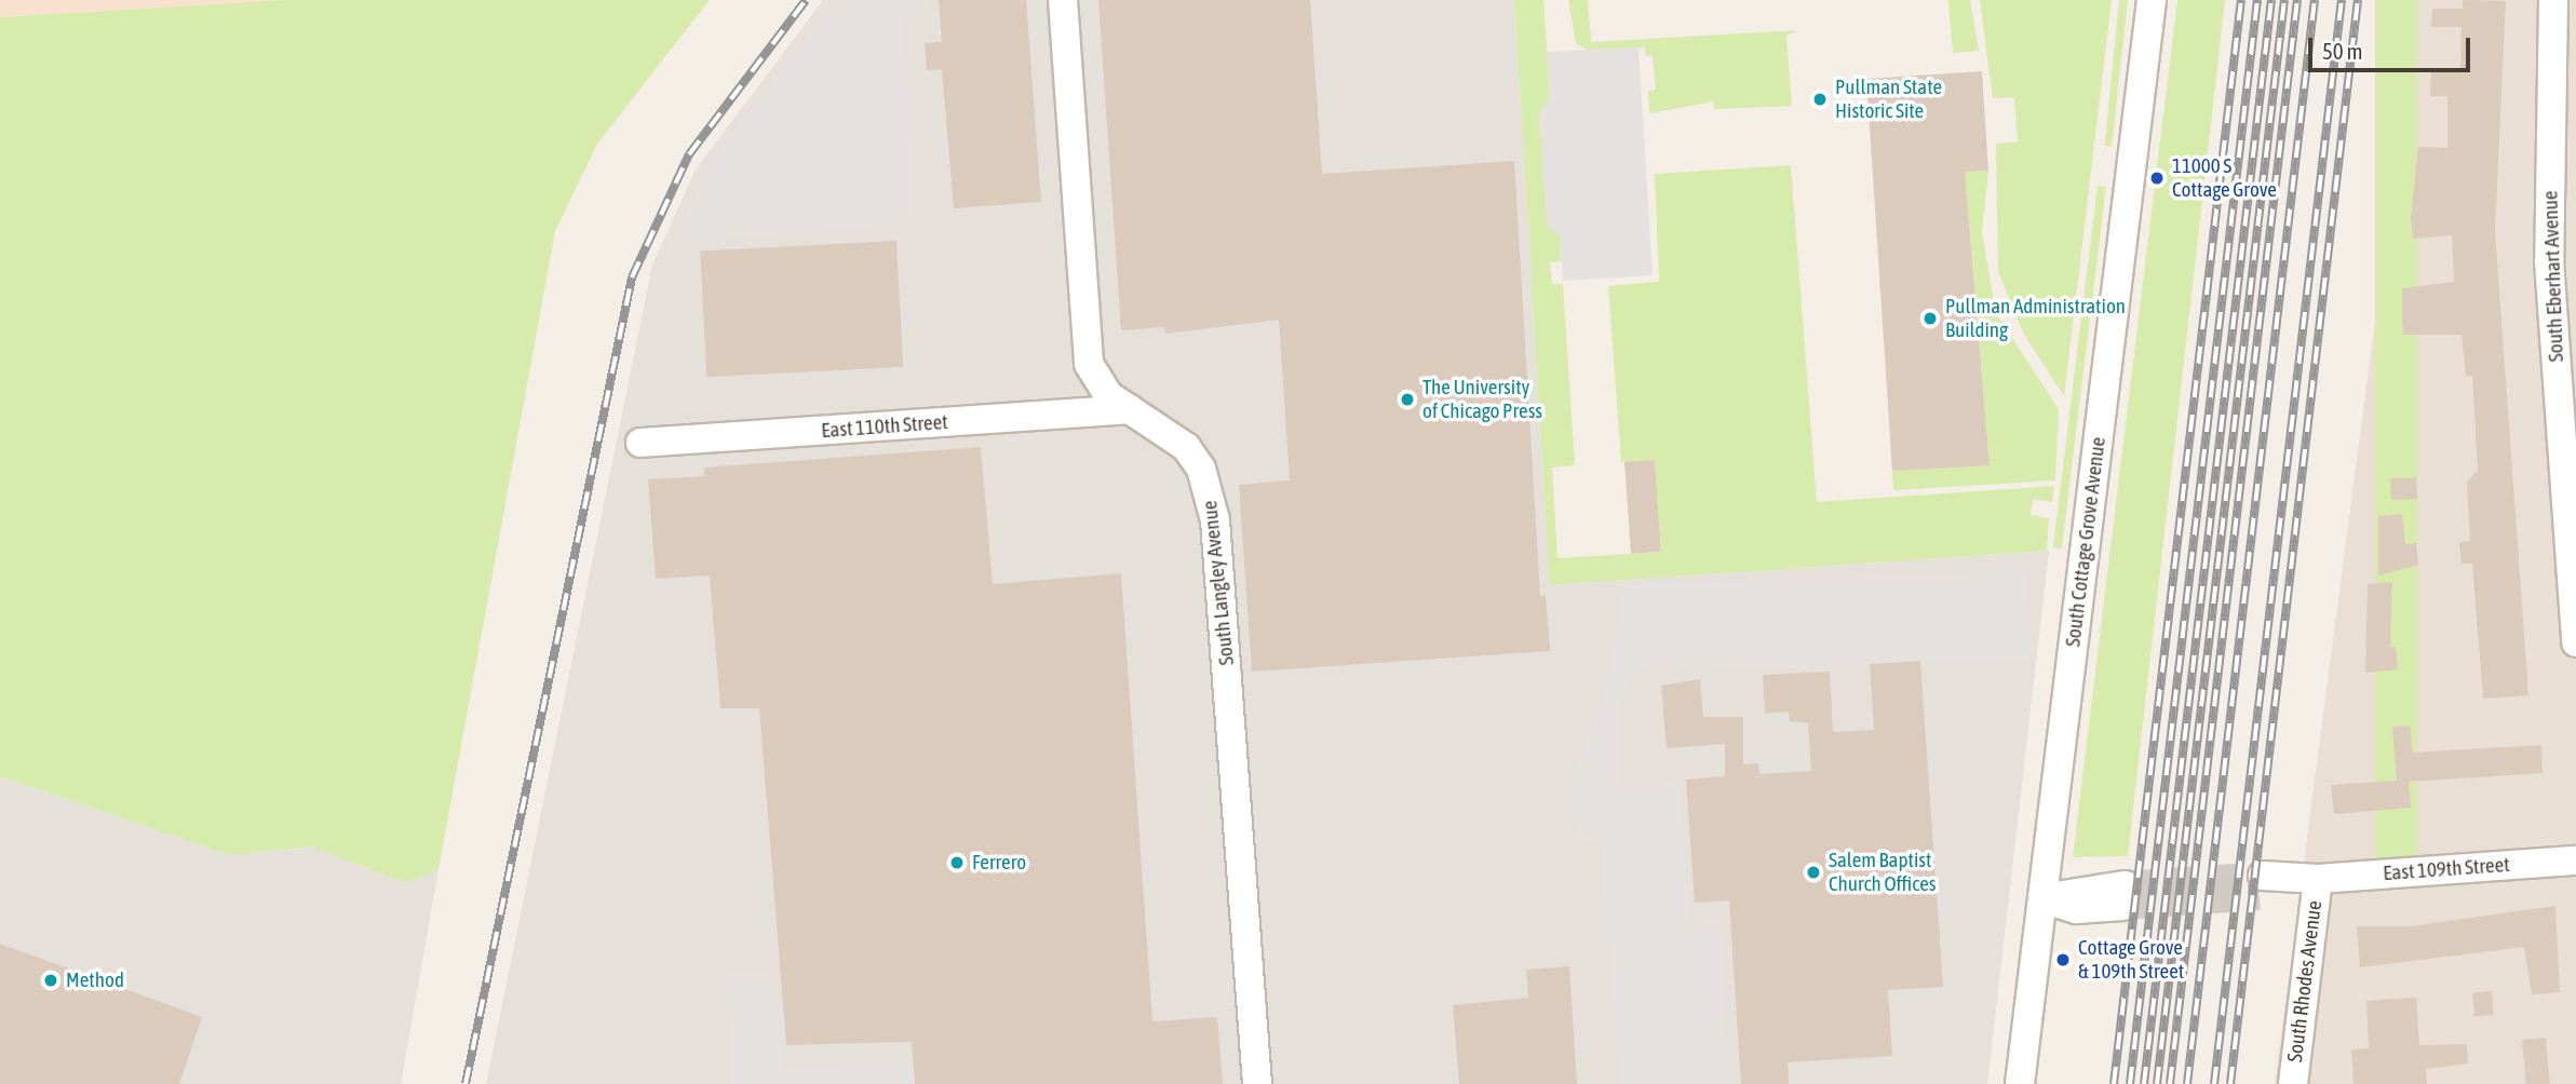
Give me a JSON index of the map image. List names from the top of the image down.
{
  "streets": {
    "street": [
      "South Eberhart Avenue",
      "East 110th Street",
      "South Cottage Grove Avenue",
      "South Langley Avenue",
      "East 109th Street",
      "South Rhodes Avenue"
    ]
  },
  "crossings": [
    ["East 110th Street", "South Langley Avenue"],
    ["East 109th Street", "South Rhodes Avenue"]
  ],
  "places": [
    "Pullman State Historic Site",
    "11000 S Cottage Grove",
    "Pullman Administration Building",
    "The University of Chicago Press",
    "Ferrero",
    "Salem Baptist Church Offices",
    "Cottage Grove & 109th Street",
    "Method"
  ],
  "scale_bar": "50 m"
}
